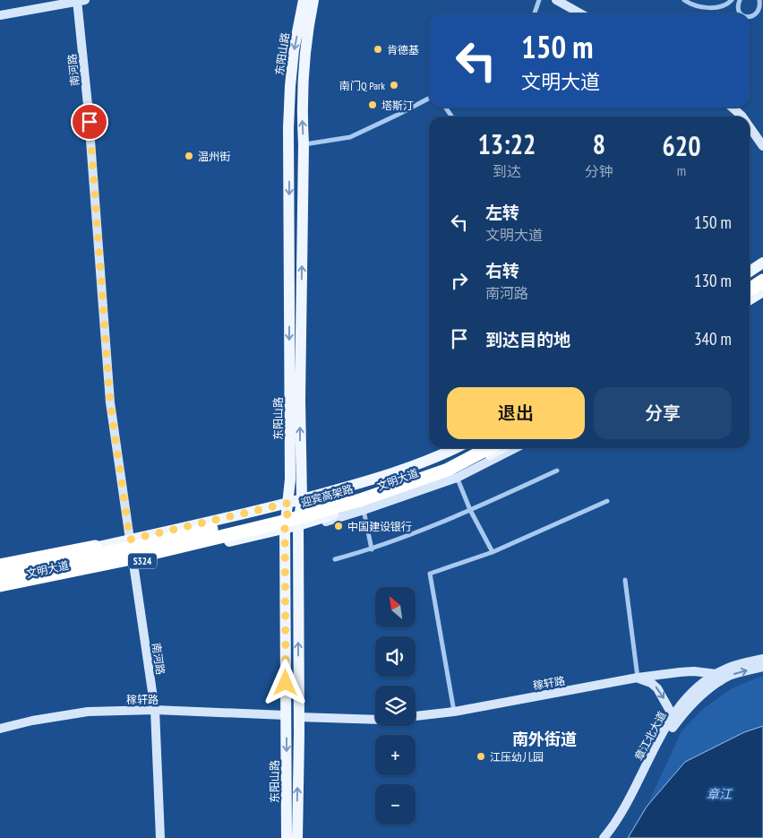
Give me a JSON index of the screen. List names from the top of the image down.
{
  "streets": {
    "highway": ["迎宾高架路"],
    "main road": ["东阳山路", "文明大道", "S324"],
    "street": ["南河路", "稼轩路", "章江北大道"]
  },
  "crossings": [
    ["东阳山路", "文明大道"],
    ["东阳山路", "稼轩路"],
    ["南河路", "文明大道"],
    ["南河路", "稼轩路"],
    ["稼轩路", "章江北大道"]
  ],
  "districts": ["南外街道"],
  "water": ["章江"],
  "places": [
    "肯德基",
    "南门Q Park",
    "塔斯汀",
    "温州街",
    "中国建设银行",
    "江压幼儿园"
  ],
  "north": "top left",
  "page": {
    "turn": ["150 m", "文明大道"],
    "eta": [
      "13:22",
      "到达",
      "8",
      "分钟",
      "620",
      "m"
    ],
    "list": [
      {
        "name": "左转",
        "note": "文明大道",
        "value": "150 m"
      },
      {
        "name": "右转",
        "note": "南河路",
        "value": "130 m"
      },
      {
        "name": "到达目的地",
        "value": "340 m"
      }
    ],
    "buttons": ["退出", "分享"],
    "map_buttons": ["+", "−"]
  }
}
